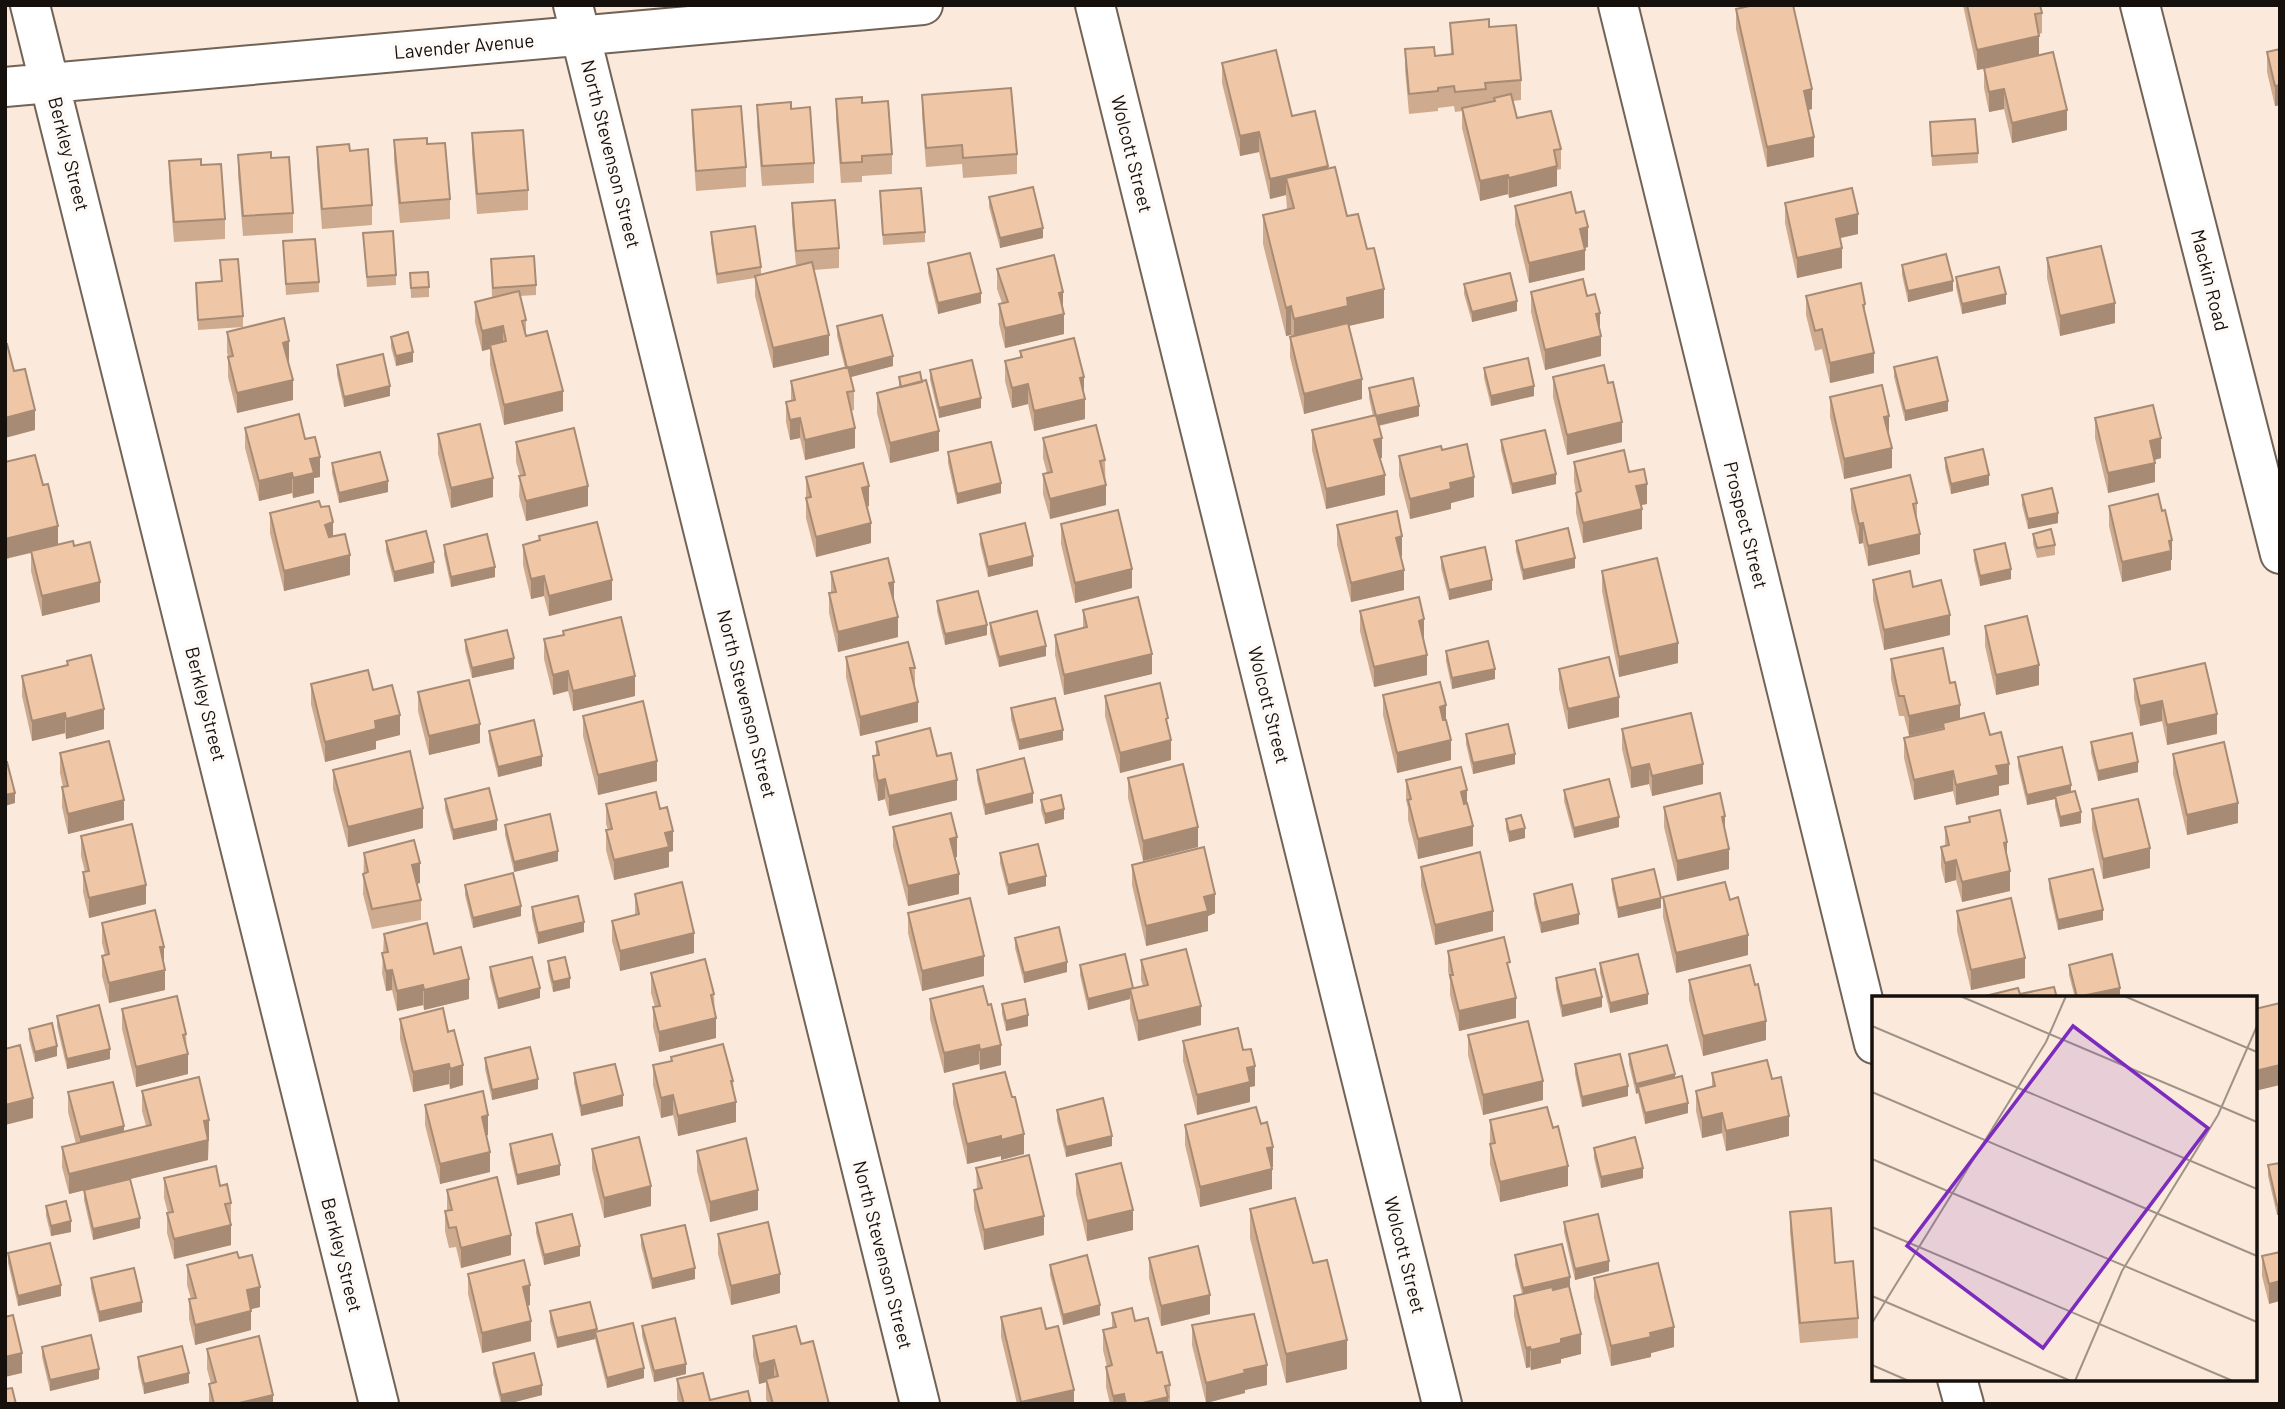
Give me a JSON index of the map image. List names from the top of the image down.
{
  "streets": {
    "street": [
      "Lavender Avenue",
      "Berkley Street",
      "North Stevenson Street",
      "Wolcott Street",
      "Mackin Road",
      "Prospect Street"
    ]
  },
  "crossings": [
    ["Lavender Avenue", "Berkley Street"],
    ["Lavender Avenue", "North Stevenson Street"]
  ]
}
